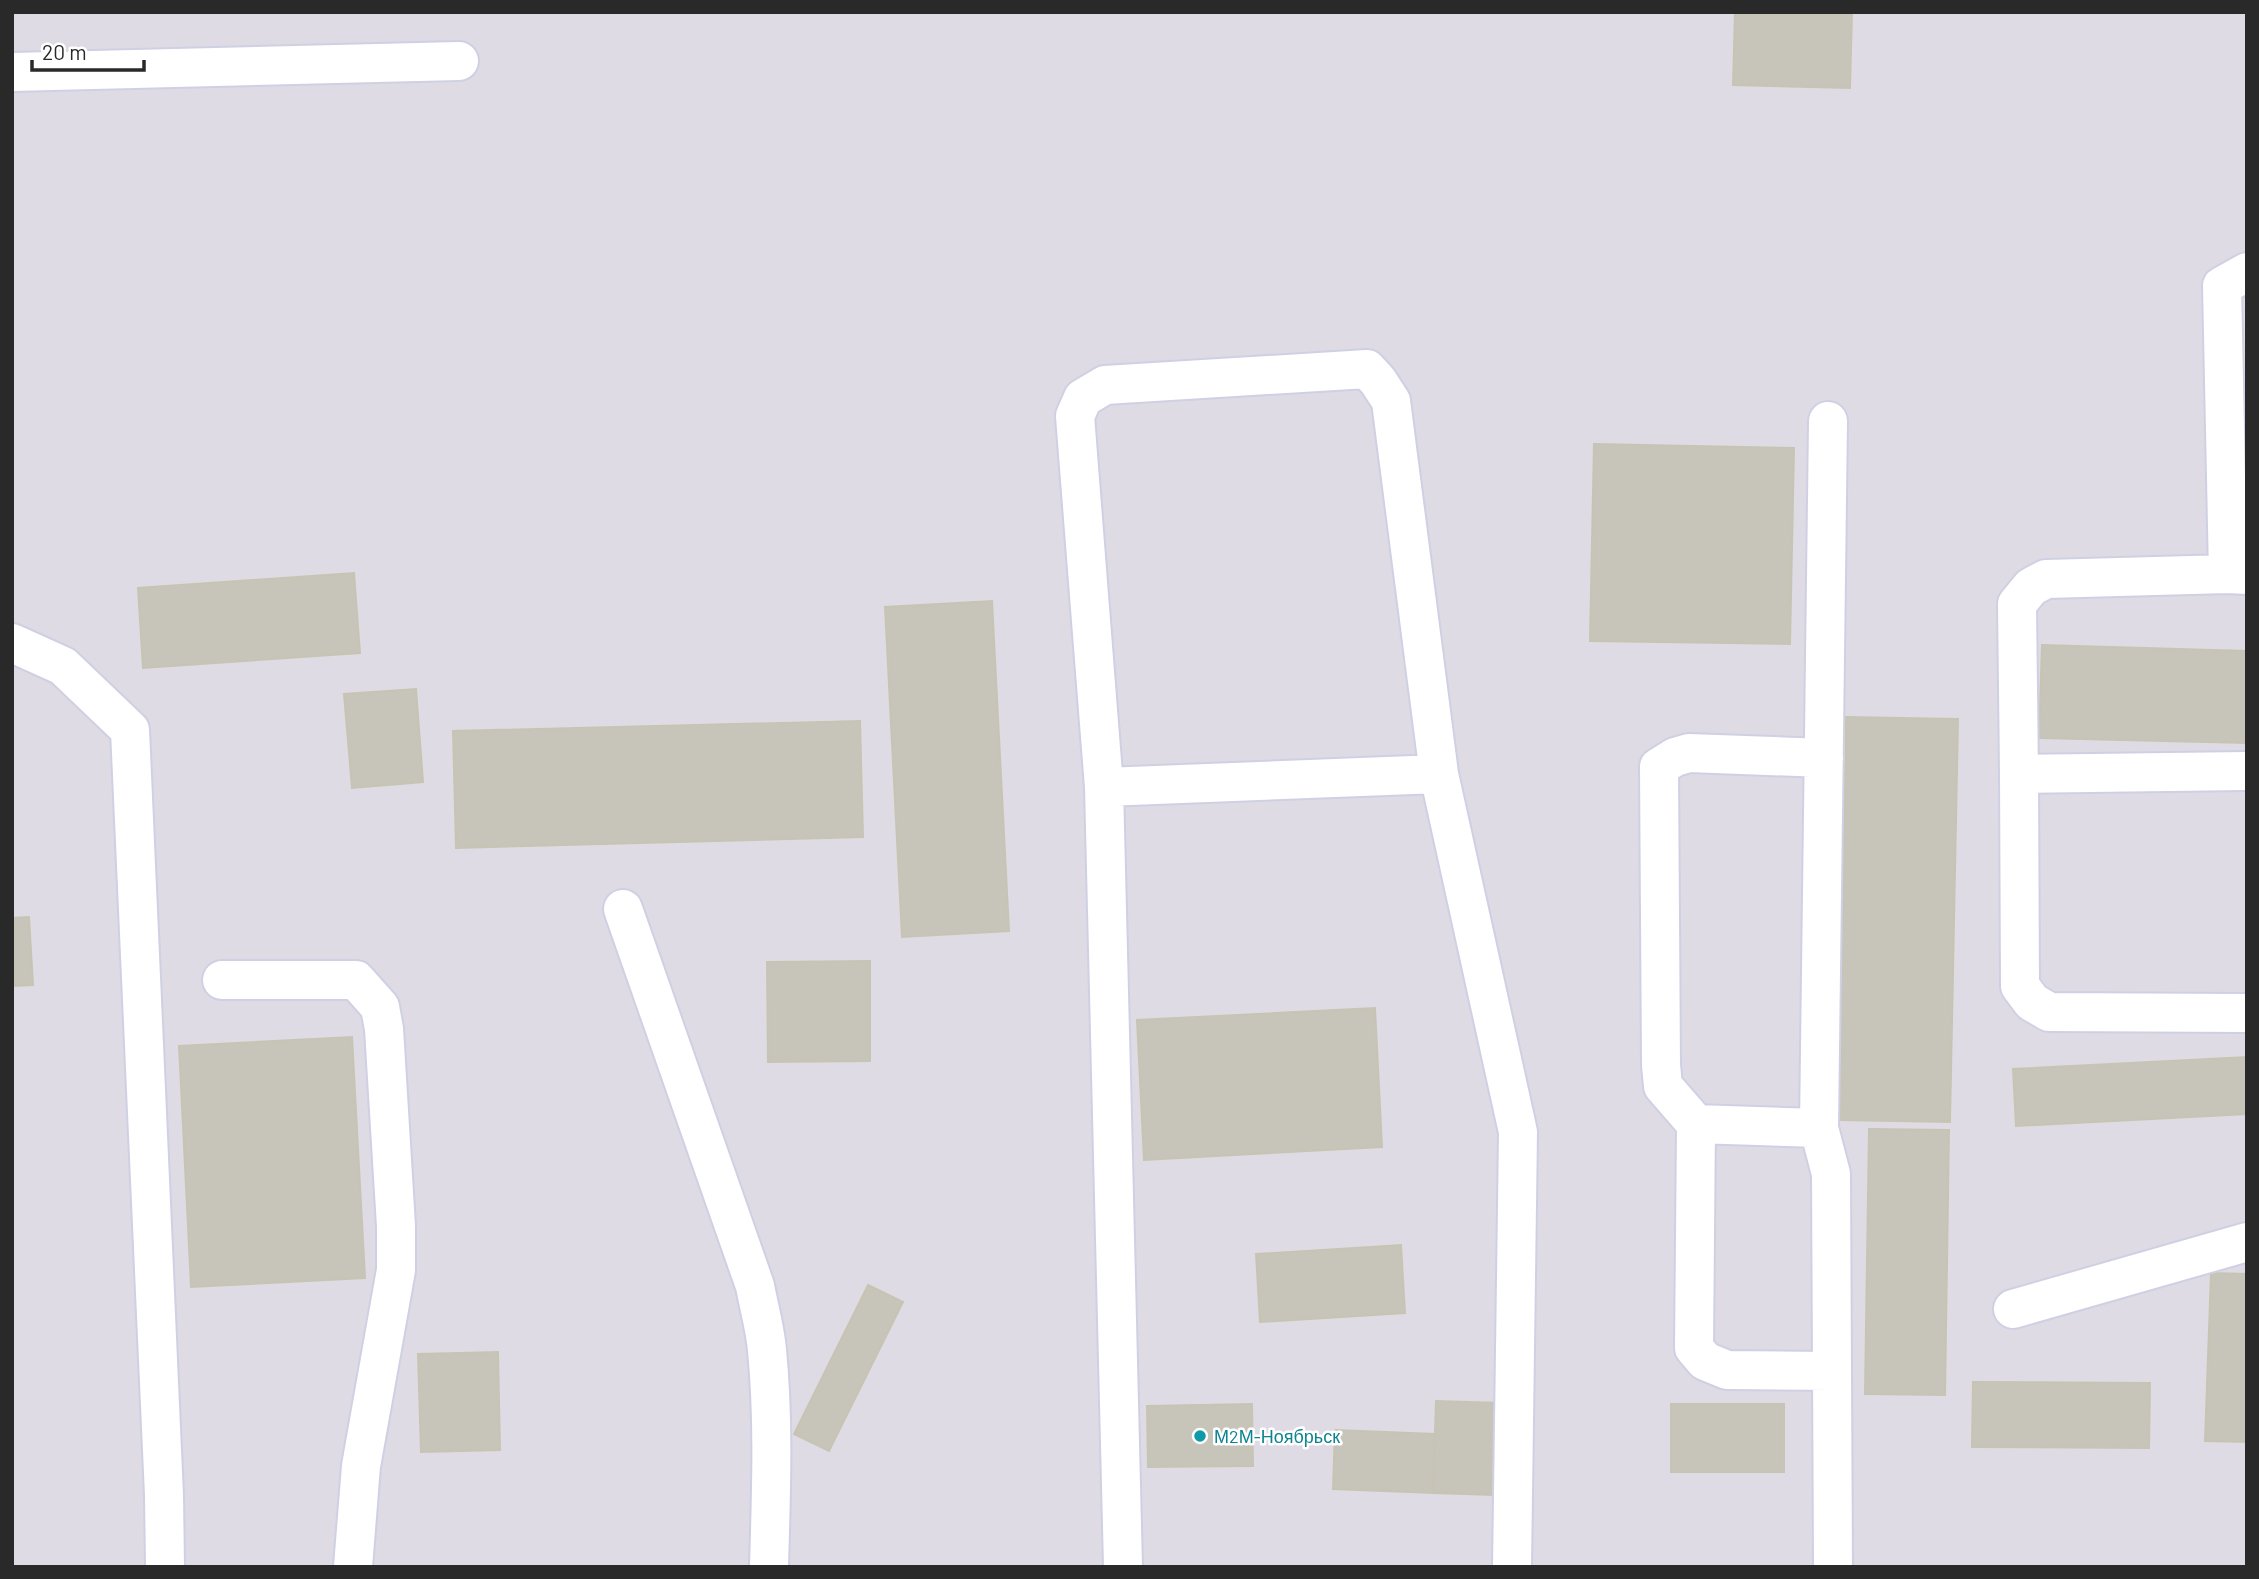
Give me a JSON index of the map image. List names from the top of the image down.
{
  "places": ["М2М-Ноябрьск"],
  "scale_bar": "20 m"
}
